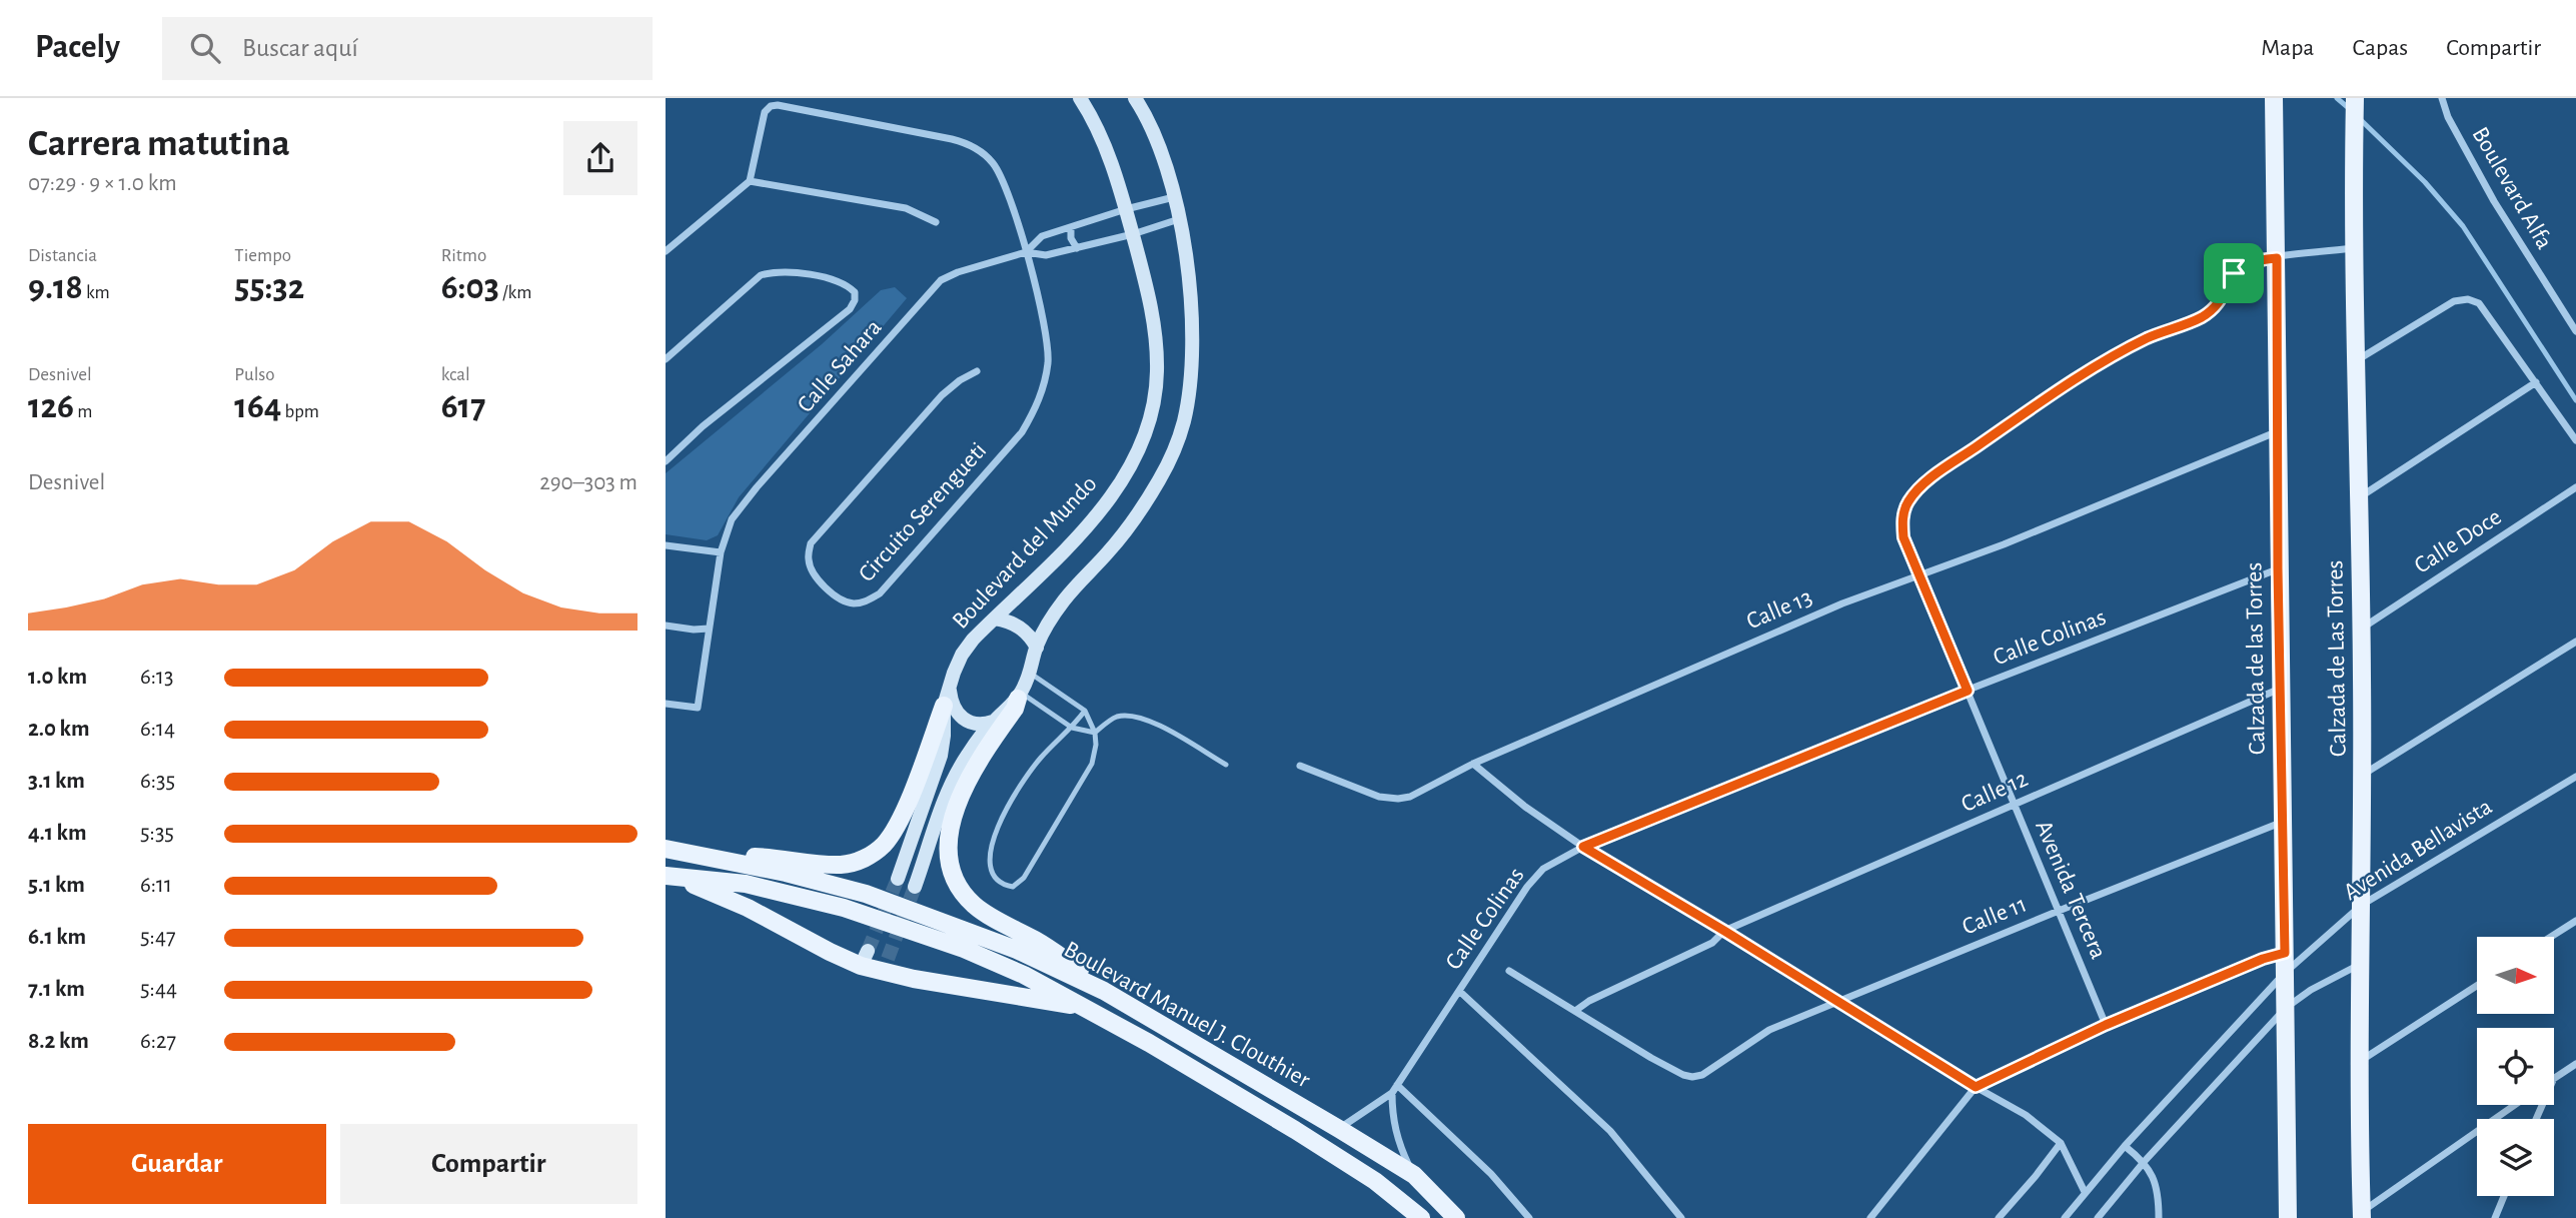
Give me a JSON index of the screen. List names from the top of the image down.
{
  "streets": {
    "main road": ["Calzada de las Torres", "Calzada de Las Torres", "Boulevard Manuel J. Clouthier"],
    "street": [
      "Boulevard Alfa",
      "Calle Sahara",
      "Circuito Serengueti",
      "Calle Doce",
      "Boulevard del Mundo",
      "Calle 13",
      "Calle Colinas",
      "Calle 12",
      "Avenida Bellavista",
      "Avenida Tercera",
      "Calle 11"
    ]
  },
  "crossings": [
    ["Calle Sahara", "Circuito Serengueti"],
    ["Calle Doce", "Calzada de Las Torres"],
    ["Calle 13", "Calzada de las Torres"],
    ["Calle 13", "Avenida Tercera"],
    ["Calle Colinas", "Calzada de las Torres"],
    ["Calle Colinas", "Avenida Tercera"],
    ["Calle Colinas", "Boulevard Manuel J. Clouthier"],
    ["Calzada de las Torres", "Calle 12"],
    ["Calzada de las Torres", "Avenida Bellavista"],
    ["Calzada de las Torres", "Avenida Tercera"],
    ["Calzada de las Torres", "Calle 11"],
    ["Calzada de Las Torres", "Avenida Bellavista"],
    ["Calle 12", "Avenida Tercera"],
    ["Calle 12", "Calle 11"],
    ["Avenida Tercera", "Calle 11"]
  ],
  "north": "right",
  "page": {
    "header": "Pacely",
    "search": "Buscar aquí",
    "nav": ["Mapa", "Capas", "Compartir"],
    "heading": ["Carrera matutina", "07:29 · 9 × 1.0 km"],
    "stats": [
      ["Distancia", "9.18 km"],
      ["Tiempo", "55:32"],
      ["Ritmo", "6:03 /km"],
      ["Desnivel", "126 m"],
      ["Pulso", "164 bpm"],
      ["kcal", "617"]
    ],
    "chart": ["Desnivel", "290–303 m"],
    "list": [
      {
        "name": "1.0 km",
        "note": "6:13"
      },
      {
        "name": "2.0 km",
        "note": "6:14"
      },
      {
        "name": "3.1 km",
        "note": "6:35"
      },
      {
        "name": "4.1 km",
        "note": "5:35"
      },
      {
        "name": "5.1 km",
        "note": "6:11"
      },
      {
        "name": "6.1 km",
        "note": "5:47"
      },
      {
        "name": "7.1 km",
        "note": "5:44"
      },
      {
        "name": "8.2 km",
        "note": "6:27"
      }
    ],
    "buttons": ["Guardar", "Compartir"]
  }
}
